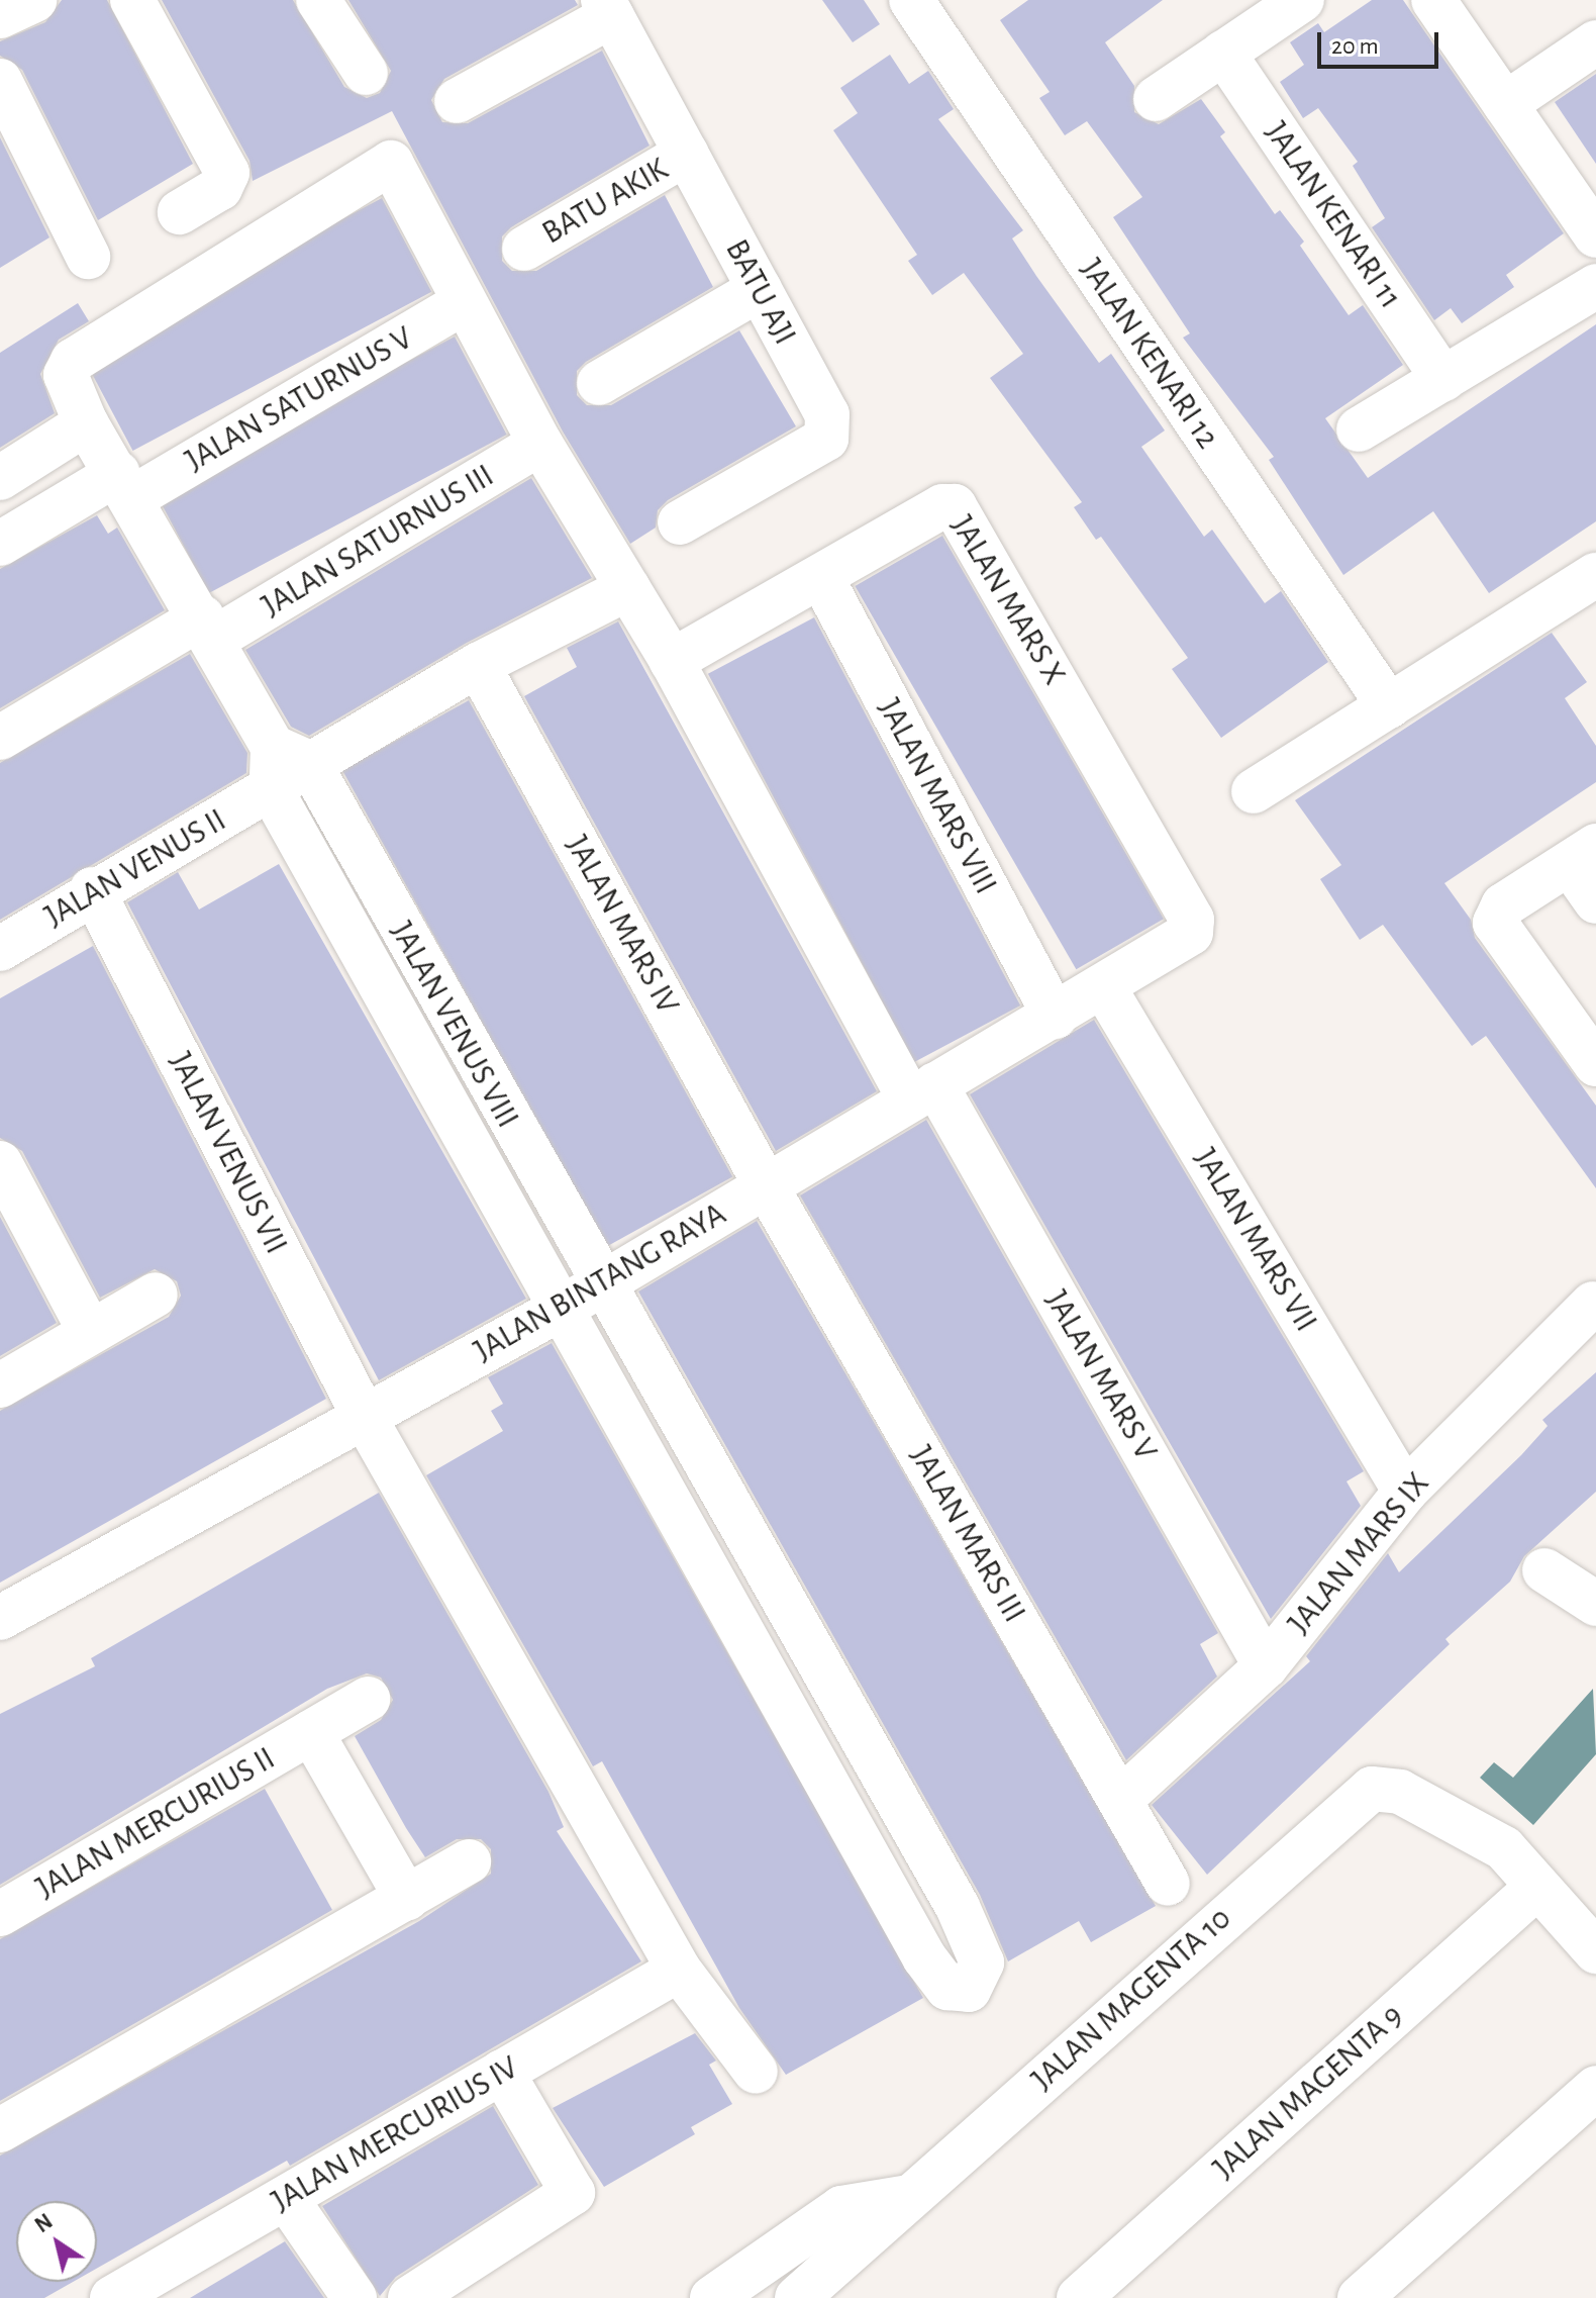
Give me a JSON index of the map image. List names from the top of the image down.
{
  "streets": {
    "street": [
      "BATU AKIK",
      "JALAN KENARI 11",
      "BATU AJI",
      "JALAN KENARI 12",
      "JALAN SATURNUS V",
      "JALAN SATURNUS III",
      "JALAN MARS X",
      "JALAN MARS VIII",
      "JALAN VENUS II",
      "JALAN MARS IV",
      "JALAN VENUS VIII",
      "JALAN VENUS VII",
      "JALAN MARS VII",
      "JALAN BINTANG RAYA",
      "JALAN MARS V",
      "JALAN MARS III",
      "JALAN MARS IX",
      "JALAN MERCURIUS II",
      "JALAN MAGENTA 10",
      "JALAN MAGENTA 9",
      "JALAN MERCURIUS IV"
    ]
  },
  "crossings": [
    ["BATU AKIK", "BATU AJI"],
    ["JALAN SATURNUS V", "JALAN MARS V"],
    ["JALAN SATURNUS III", "JALAN MARS V"],
    ["JALAN MARS X", "JALAN MARS VIII"],
    ["JALAN MARS X", "JALAN BINTANG RAYA"],
    ["JALAN MARS X", "JALAN MARS V"],
    ["JALAN MARS VIII", "JALAN BINTANG RAYA"],
    ["JALAN VENUS II", "JALAN MARS IV"],
    ["JALAN VENUS II", "JALAN VENUS VIII"],
    ["JALAN VENUS II", "JALAN VENUS VII"],
    ["JALAN VENUS II", "JALAN MARS V"],
    ["JALAN MARS IV", "JALAN BINTANG RAYA"],
    ["JALAN MARS IV", "JALAN MARS III"],
    ["JALAN VENUS VIII", "JALAN BINTANG RAYA"],
    ["JALAN VENUS VII", "JALAN BINTANG RAYA"],
    ["JALAN VENUS VII", "JALAN MERCURIUS IV"],
    ["JALAN MARS VII", "JALAN BINTANG RAYA"],
    ["JALAN MARS VII", "JALAN MARS IX"],
    ["JALAN BINTANG RAYA", "JALAN MARS V"],
    ["JALAN BINTANG RAYA", "JALAN MARS III"],
    ["JALAN MARS V", "JALAN MARS IX"],
    ["JALAN MARS III", "JALAN MARS IX"],
    ["JALAN MAGENTA 10", "JALAN MAGENTA 9"]
  ],
  "scale_bar": "20 m",
  "north": "top left"
}
